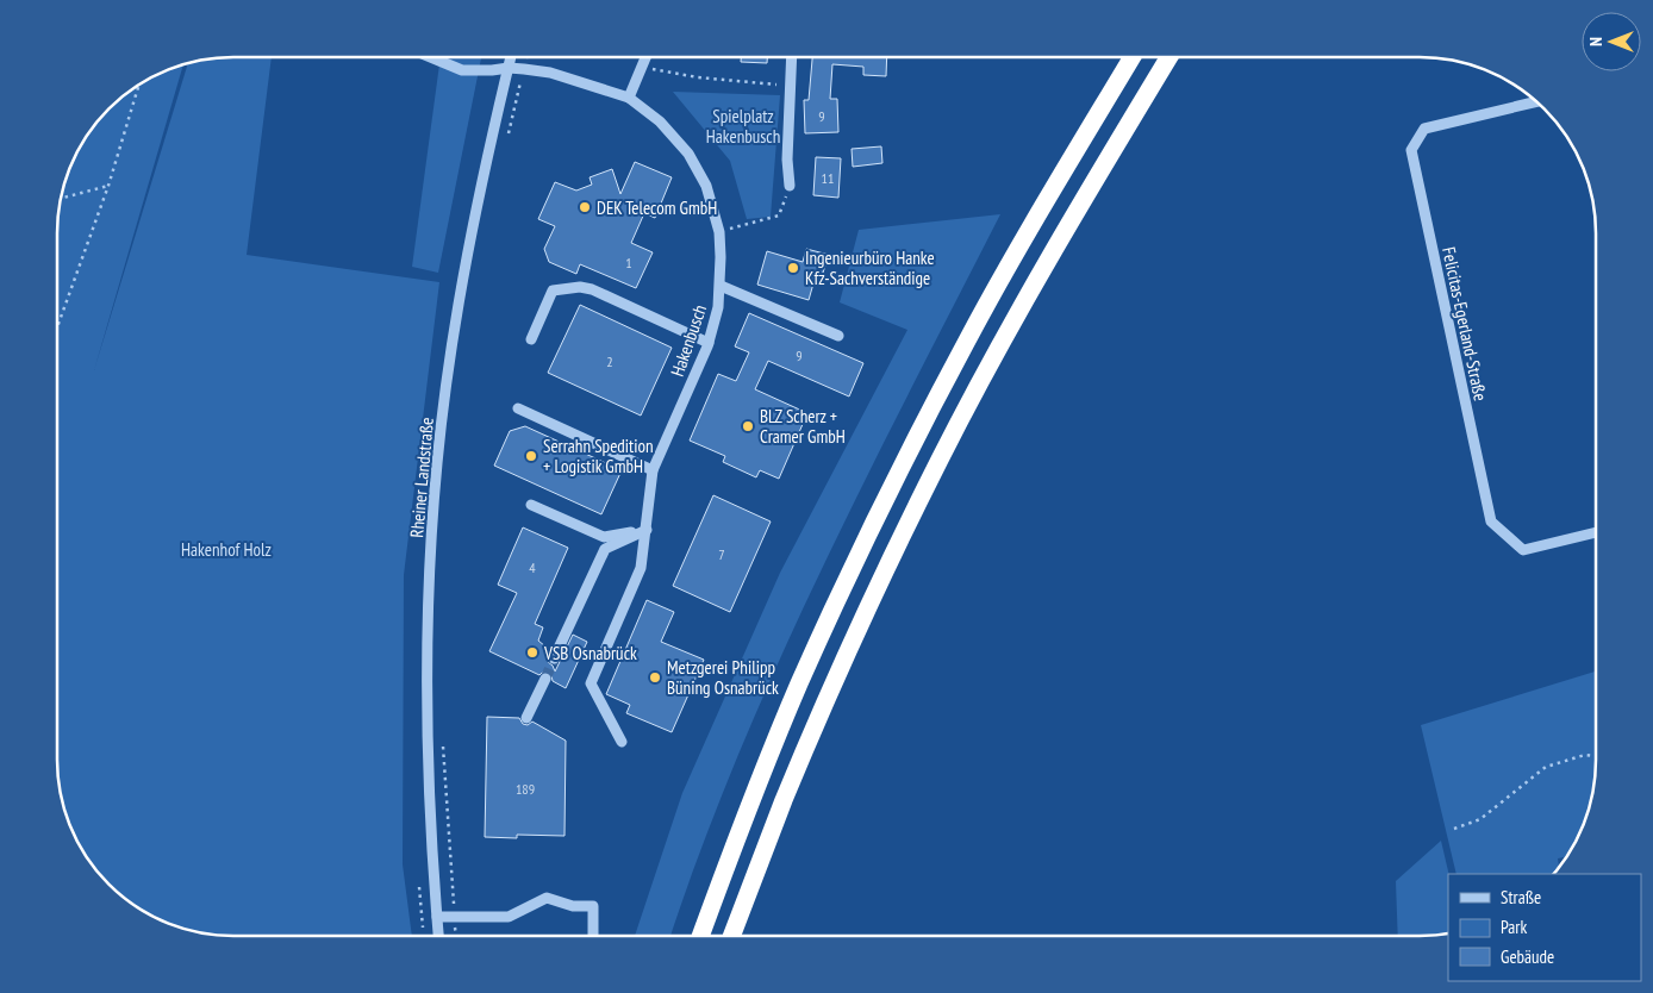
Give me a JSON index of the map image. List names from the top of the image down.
{
  "streets": {
    "street": ["Felicitas-Egerland-Straße", "Hakenbusch", "Rheiner Landstraße"]
  },
  "crossings": [
    ["Hakenbusch", "Rheiner Landstraße"]
  ],
  "parks": ["Spielplatz Hakenbusch", "Hakenhof Holz"],
  "places": [
    "DEK Telecom GmbH",
    "Ingenieurbüro Hanke Kfz-Sachverständige",
    "BLZ Scherz + Cramer GmbH",
    "Serrahn Spedition + Logistik GmbH",
    "VSB Osnabrück",
    "Metzgerei Philipp Büning Osnabrück"
  ],
  "house_numbers": [
    "9",
    "11",
    "1",
    "9",
    "2",
    "7",
    "4",
    "189"
  ],
  "legend": ["Straße", "Park", "Gebäude"],
  "north": "left"
}
